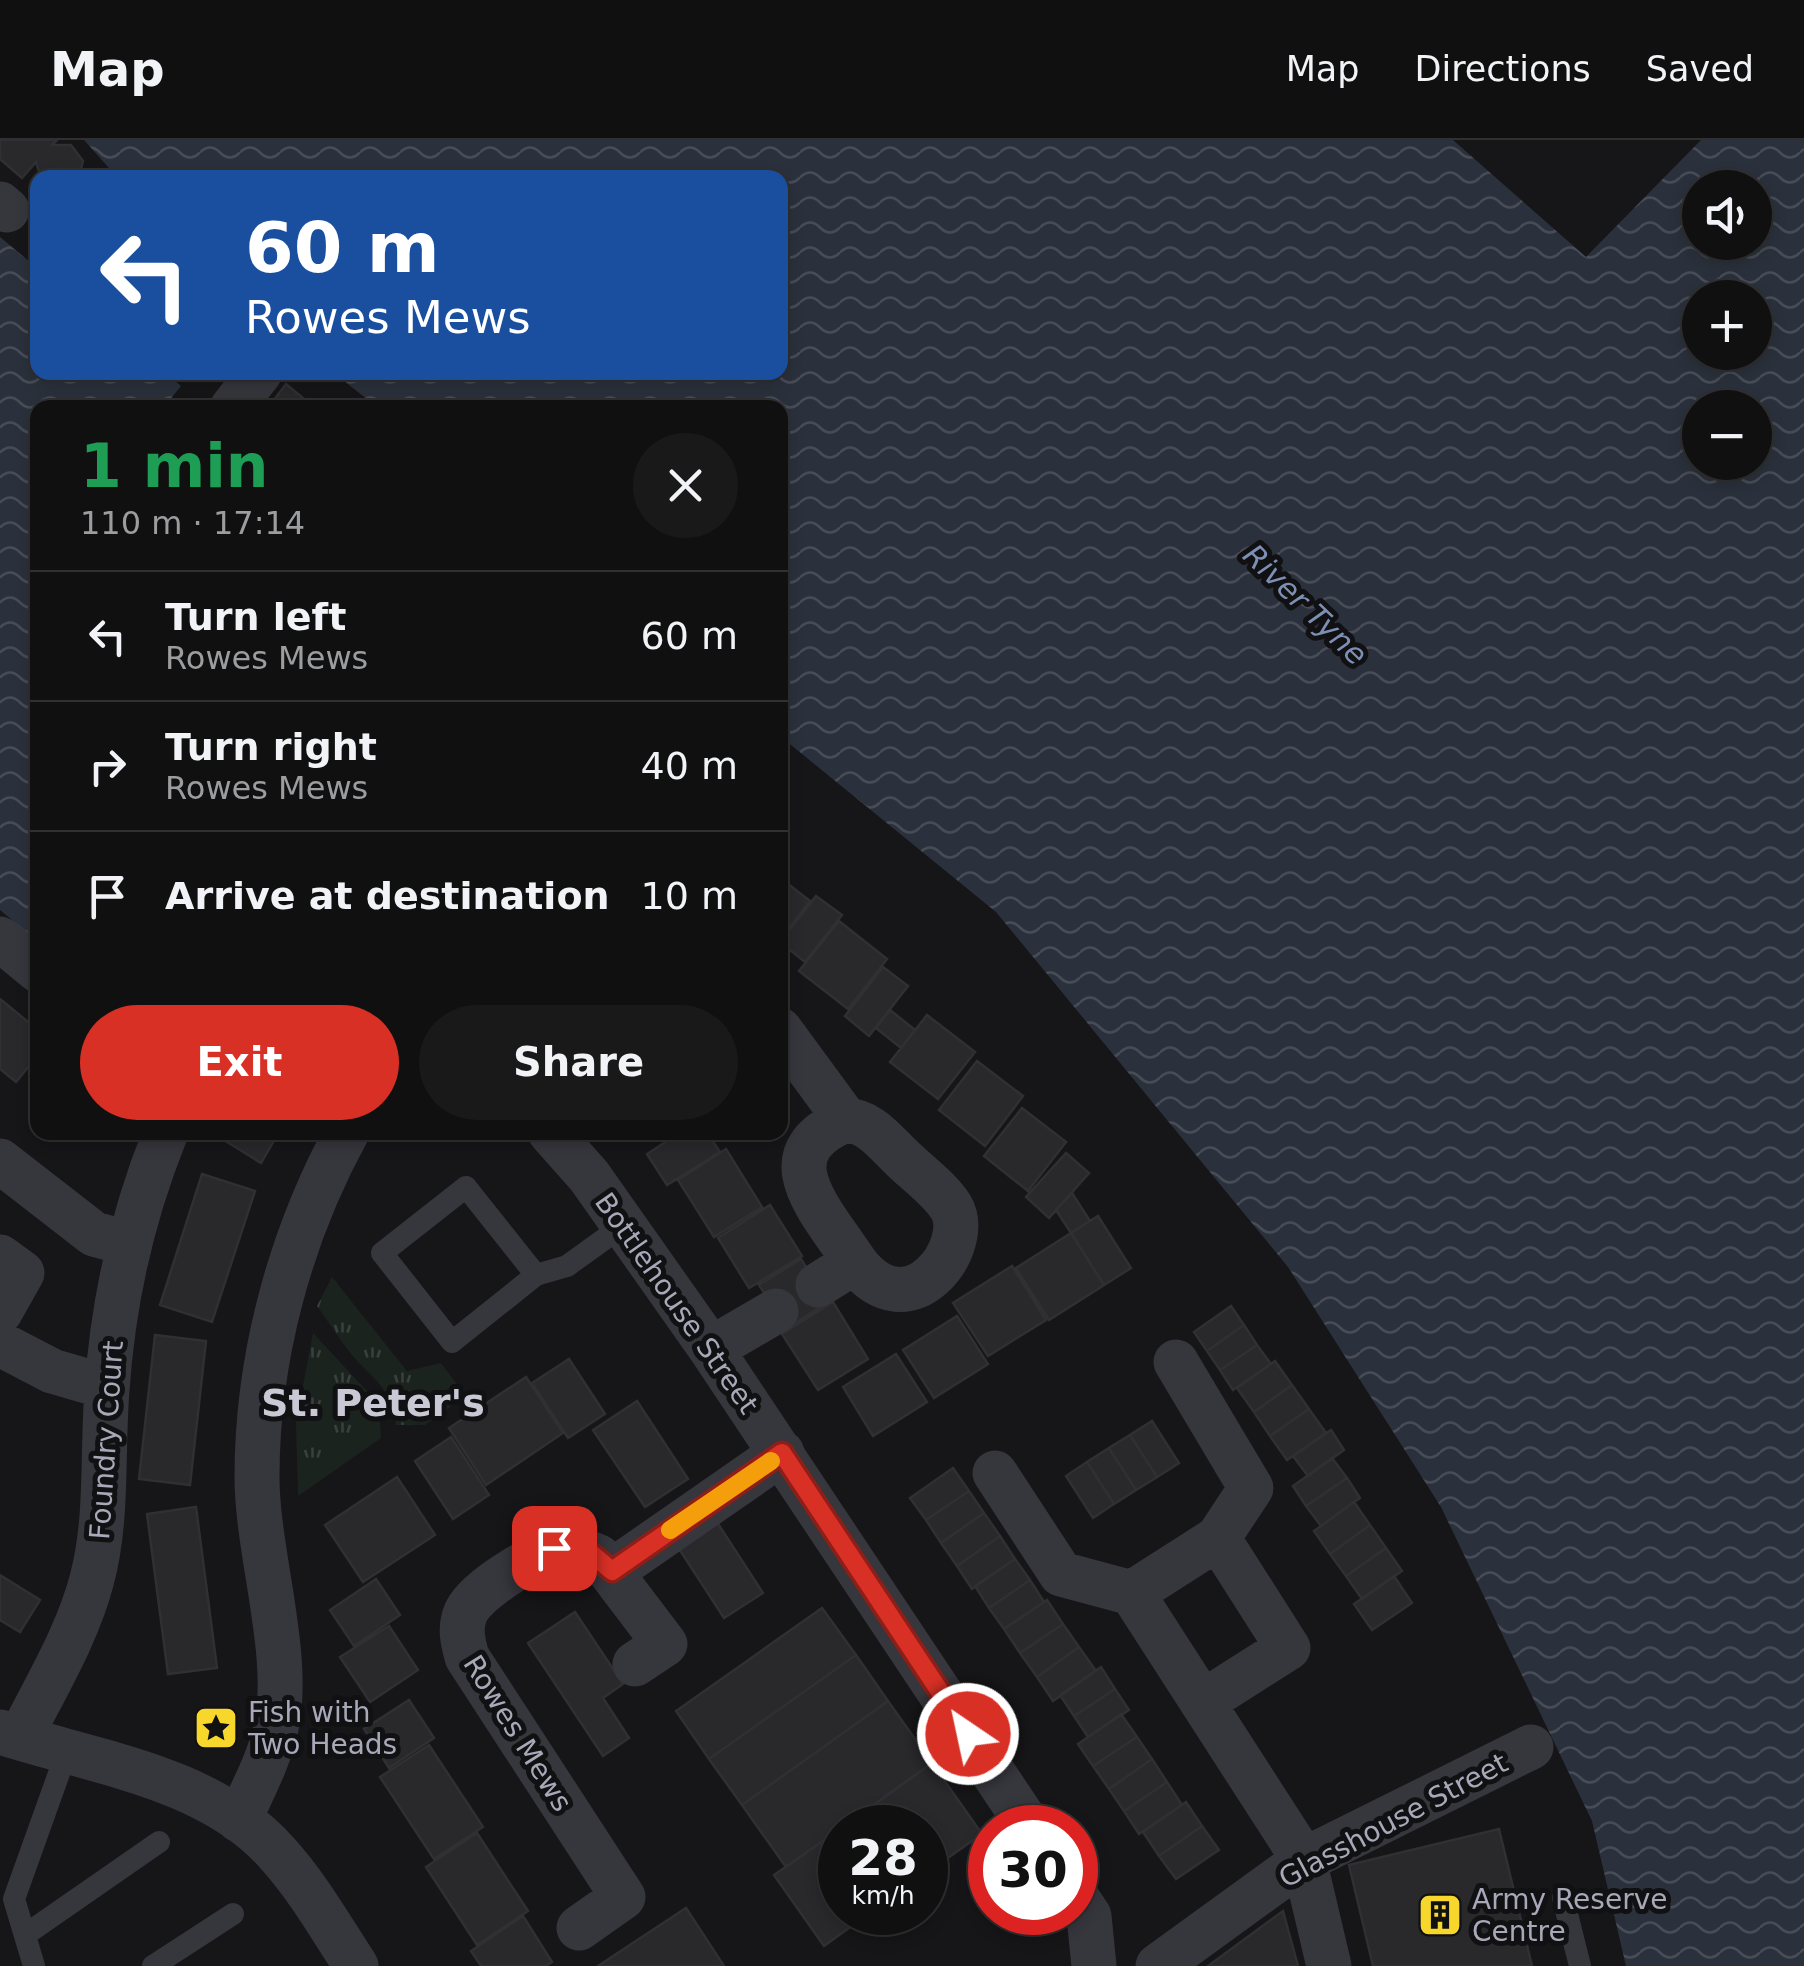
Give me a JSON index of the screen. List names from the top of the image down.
{
  "streets": {
    "street": [
      "Bottlehouse Street",
      "Foundry Court",
      "Rowes Mews",
      "Glasshouse Street"
    ]
  },
  "districts": ["St. Peter's"],
  "water": ["River Tyne"],
  "places": {
    "place": ["Fish with Two Heads"],
    "building": ["Army Reserve Centre"]
  },
  "page": {
    "header": "Map",
    "nav": ["Map", "Directions", "Saved"],
    "map_buttons": ["+", "−"],
    "turn": ["60 m", "Rowes Mews"],
    "heading": ["1 min", "110 m · 17:14"],
    "list": [
      {
        "name": "Turn left",
        "note": "Rowes Mews",
        "value": "60 m"
      },
      {
        "name": "Turn right",
        "note": "Rowes Mews",
        "value": "40 m"
      },
      {
        "name": "Arrive at destination",
        "value": "10 m"
      }
    ],
    "buttons": ["Exit", "Share"],
    "speed": "28 km/h",
    "limit": "30"
  }
}
